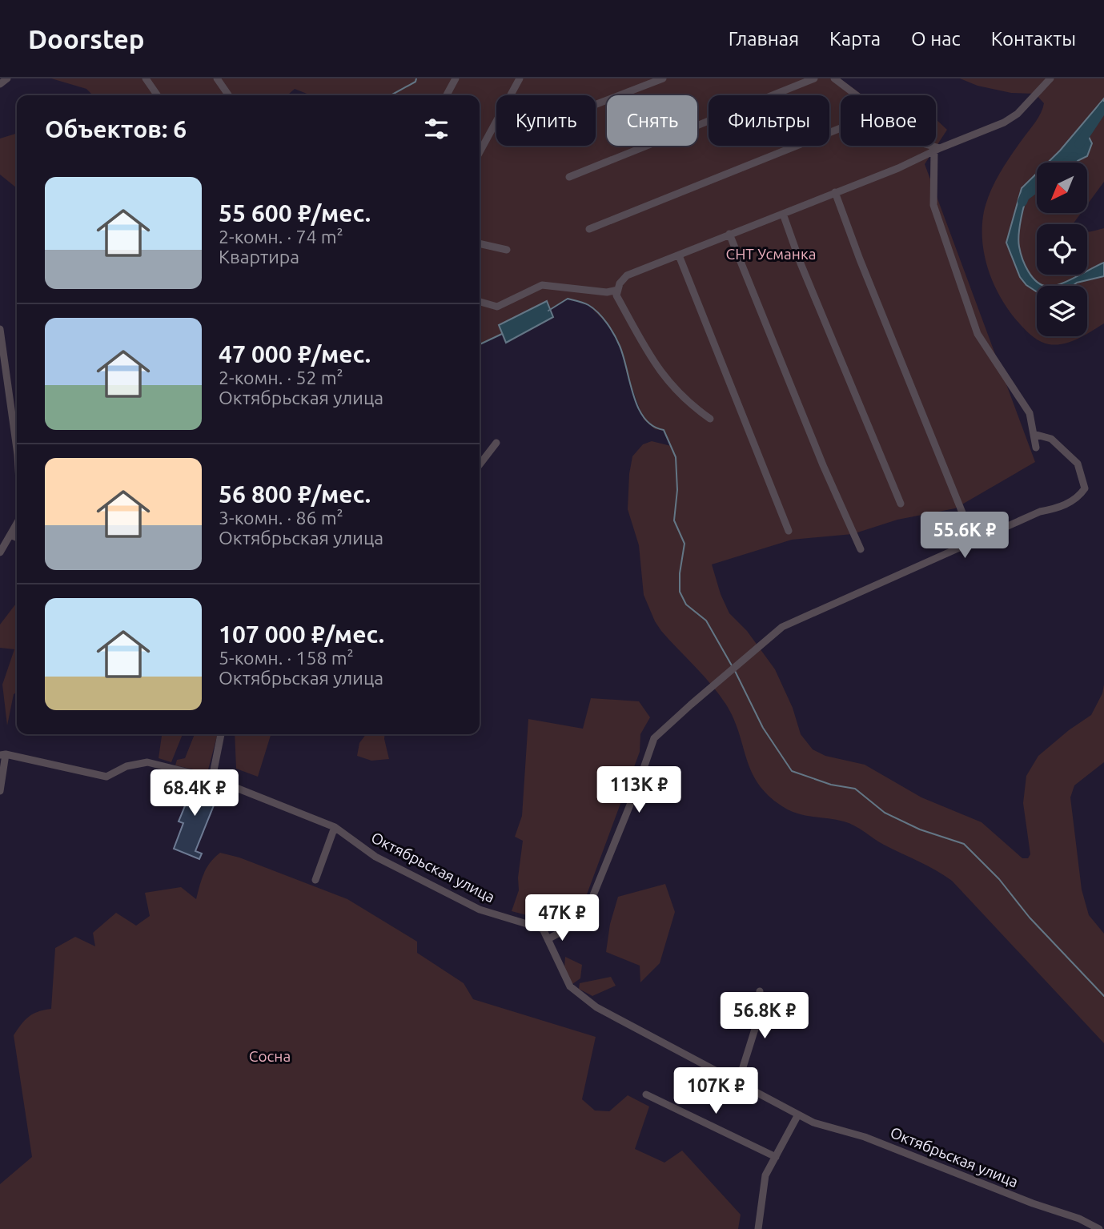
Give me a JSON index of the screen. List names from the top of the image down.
{
  "streets": {
    "street": ["Октябрьская улица"]
  },
  "parks": ["СНТ Усманка", "Сосна"],
  "north": "bottom left",
  "page": {
    "header": "Doorstep",
    "nav": [
      "Главная",
      "Карта",
      "О нас",
      "Контакты"
    ],
    "chip": [
      "Купить",
      "Снять",
      "Фильтры",
      "Новое"
    ],
    "heading": "Объектов: 6",
    "list": [
      {
        "name": "55 600 ₽/мес.",
        "note": "2-комн. · 74 m² · Квартира"
      },
      {
        "name": "47 000 ₽/мес.",
        "note": "2-комн. · 52 m² · Октябрьская улица"
      },
      {
        "name": "56 800 ₽/мес.",
        "note": "3-комн. · 86 m² · Октябрьская улица"
      },
      {
        "name": "107 000 ₽/мес.",
        "note": "5-комн. · 158 m² · Октябрьская улица"
      }
    ],
    "price": [
      "55.6K ₽",
      "113K ₽",
      "68.4K ₽",
      "47K ₽",
      "56.8K ₽",
      "107K ₽"
    ]
  }
}
